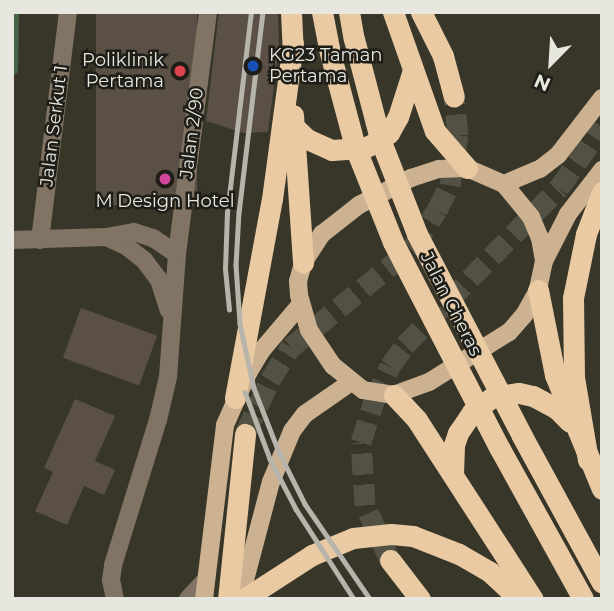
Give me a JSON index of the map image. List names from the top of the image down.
{
  "streets": {
    "highway": ["Jalan Cheras"],
    "street": ["Jalan Serkut 1", "Jalan 2/90"]
  },
  "places": ["KG23 Taman Pertama", "Poliklinik Pertama", "M Design Hotel"],
  "north": "bottom left"
}
